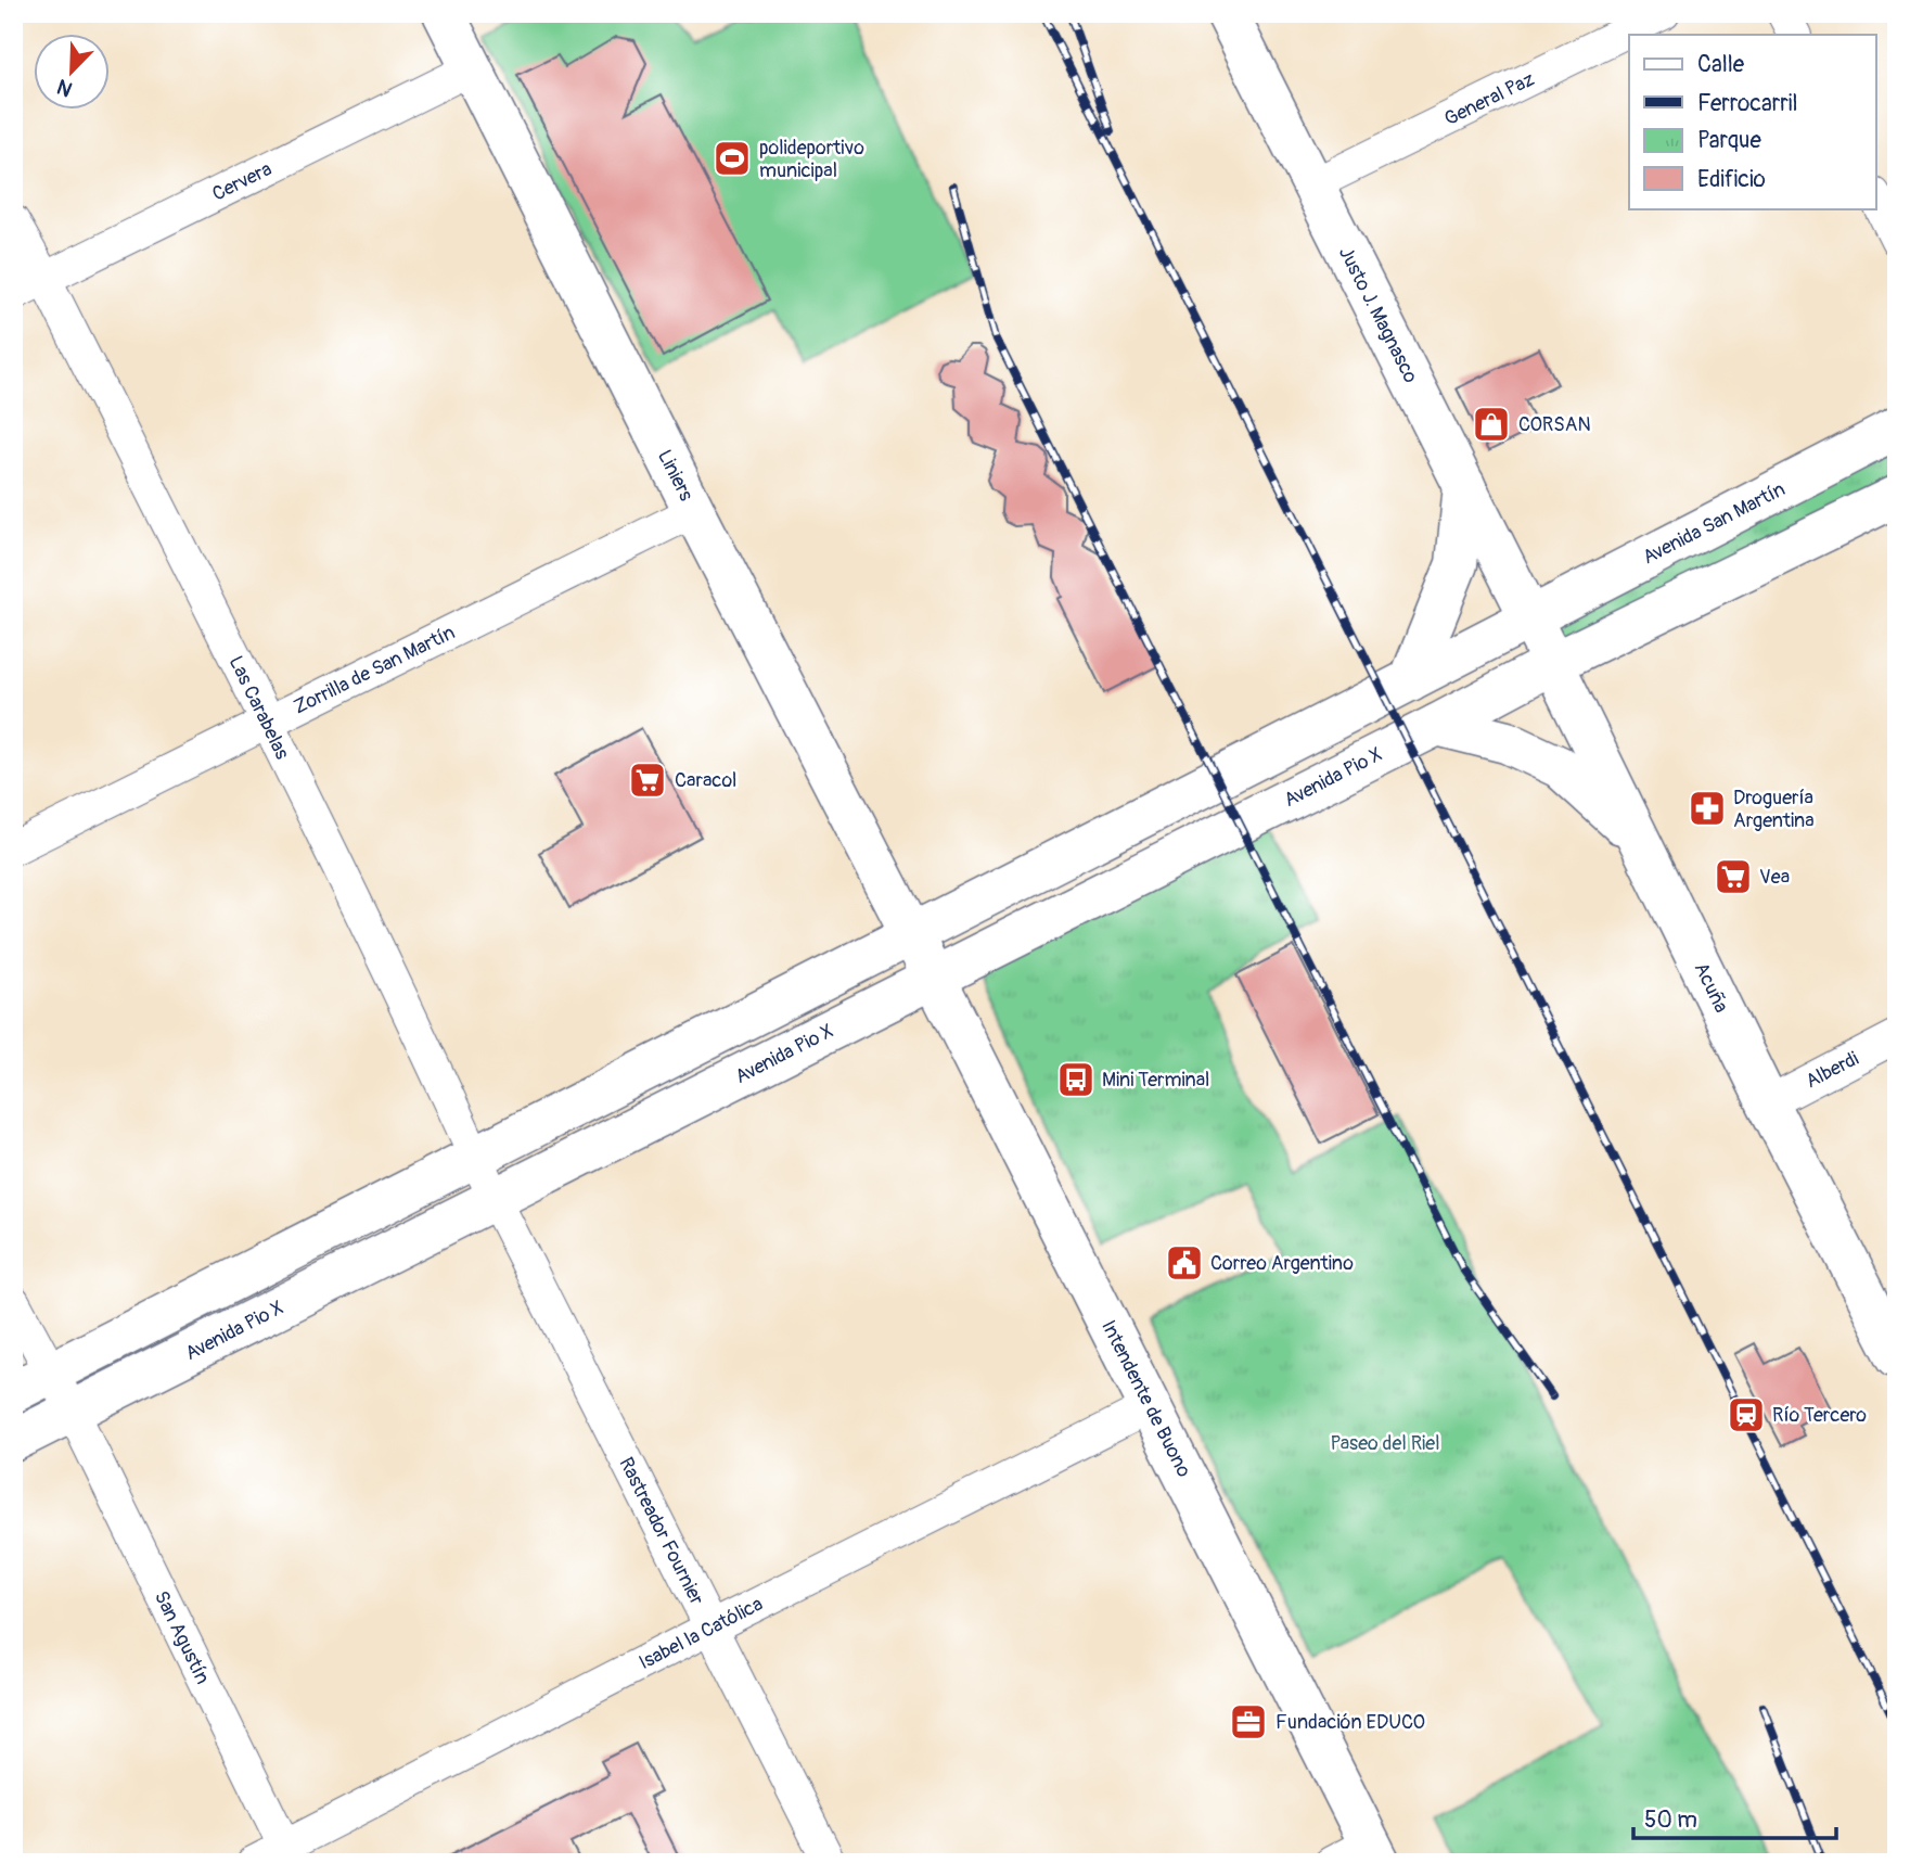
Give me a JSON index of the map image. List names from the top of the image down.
{
  "streets": {
    "main road": [
      "Justo J. Magnasco",
      "Liniers",
      "Avenida San Martín",
      "Avenida Pio X",
      "Acuña",
      "Intendente de Buono"
    ],
    "street": [
      "General Paz",
      "Cervera",
      "Zorrilla de San Martín",
      "Las Carabelas",
      "Alberdi",
      "Rastreador Fournier",
      "Isabel la Católica",
      "San Agustín"
    ]
  },
  "crossings": [
    ["General Paz", "Justo J. Magnasco"],
    ["Cervera", "Liniers"],
    ["Cervera", "Las Carabelas"],
    ["Justo J. Magnasco", "Avenida San Martín"],
    ["Justo J. Magnasco", "Acuña"],
    ["Liniers", "Zorrilla de San Martín"],
    ["Liniers", "Intendente de Buono"],
    ["Avenida San Martín", "Acuña"],
    ["Zorrilla de San Martín", "Las Carabelas"],
    ["Las Carabelas", "Avenida Pio X"],
    ["Las Carabelas", "Rastreador Fournier"],
    ["Avenida Pio X", "Acuña"],
    ["Avenida Pio X", "Intendente de Buono"],
    ["Avenida Pio X", "Rastreador Fournier"],
    ["Avenida Pio X", "San Agustín"],
    ["Acuña", "Alberdi"],
    ["Intendente de Buono", "Isabel la Católica"],
    ["Rastreador Fournier", "Isabel la Católica"],
    ["Isabel la Católica", "San Agustín"]
  ],
  "parks": ["Paseo del Riel"],
  "places": {
    "sports": ["polideportivo municipal"],
    "shop": ["CORSAN"],
    "supermarket": ["Caracol", "Vea"],
    "pharmacy": ["Droguería Argentina"],
    "bus stop": ["Mini Terminal"],
    "public building": ["Correo Argentino"],
    "station": ["Río Tercero"],
    "office": ["Fundación EDUCO"]
  },
  "legend": [
    "Calle",
    "Ferrocarril",
    "Parque",
    "Edificio"
  ],
  "scale_bar": "50 m",
  "north": "bottom left"
}
